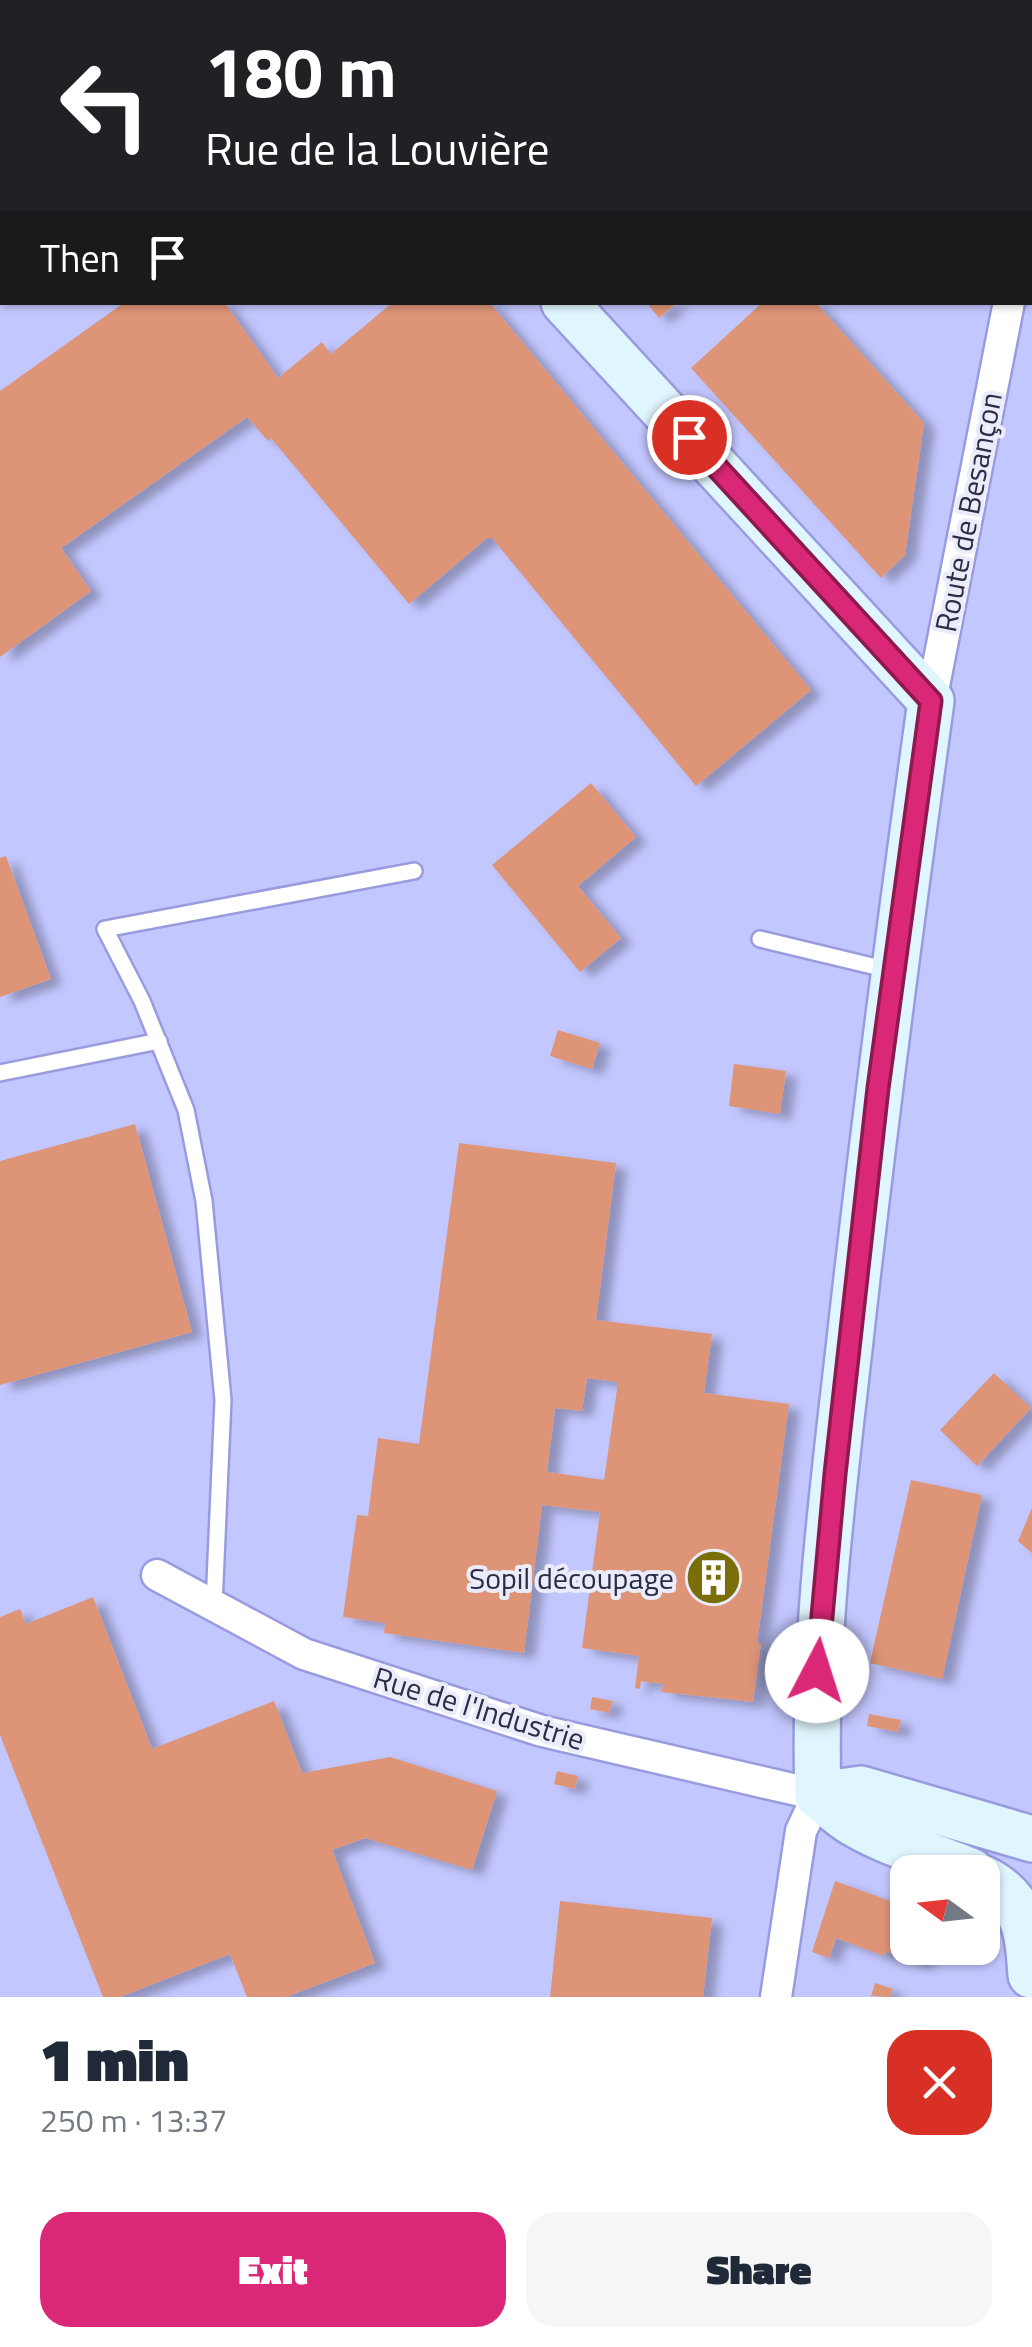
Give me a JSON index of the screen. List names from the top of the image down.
{
  "streets": {
    "street": ["Route de Besançon", "Rue de l'Industrie"]
  },
  "crossings": [
    ["Route de Besançon", "Rue de l'Industrie"]
  ],
  "places": {
    "building": ["Sopil découpage"]
  },
  "north": "left",
  "page": {
    "turn": ["180 m", "Rue de la Louvière"],
    "then": "Then",
    "heading": ["1 min", "250 m · 13:37"],
    "buttons": ["Exit", "Share"]
  }
}
